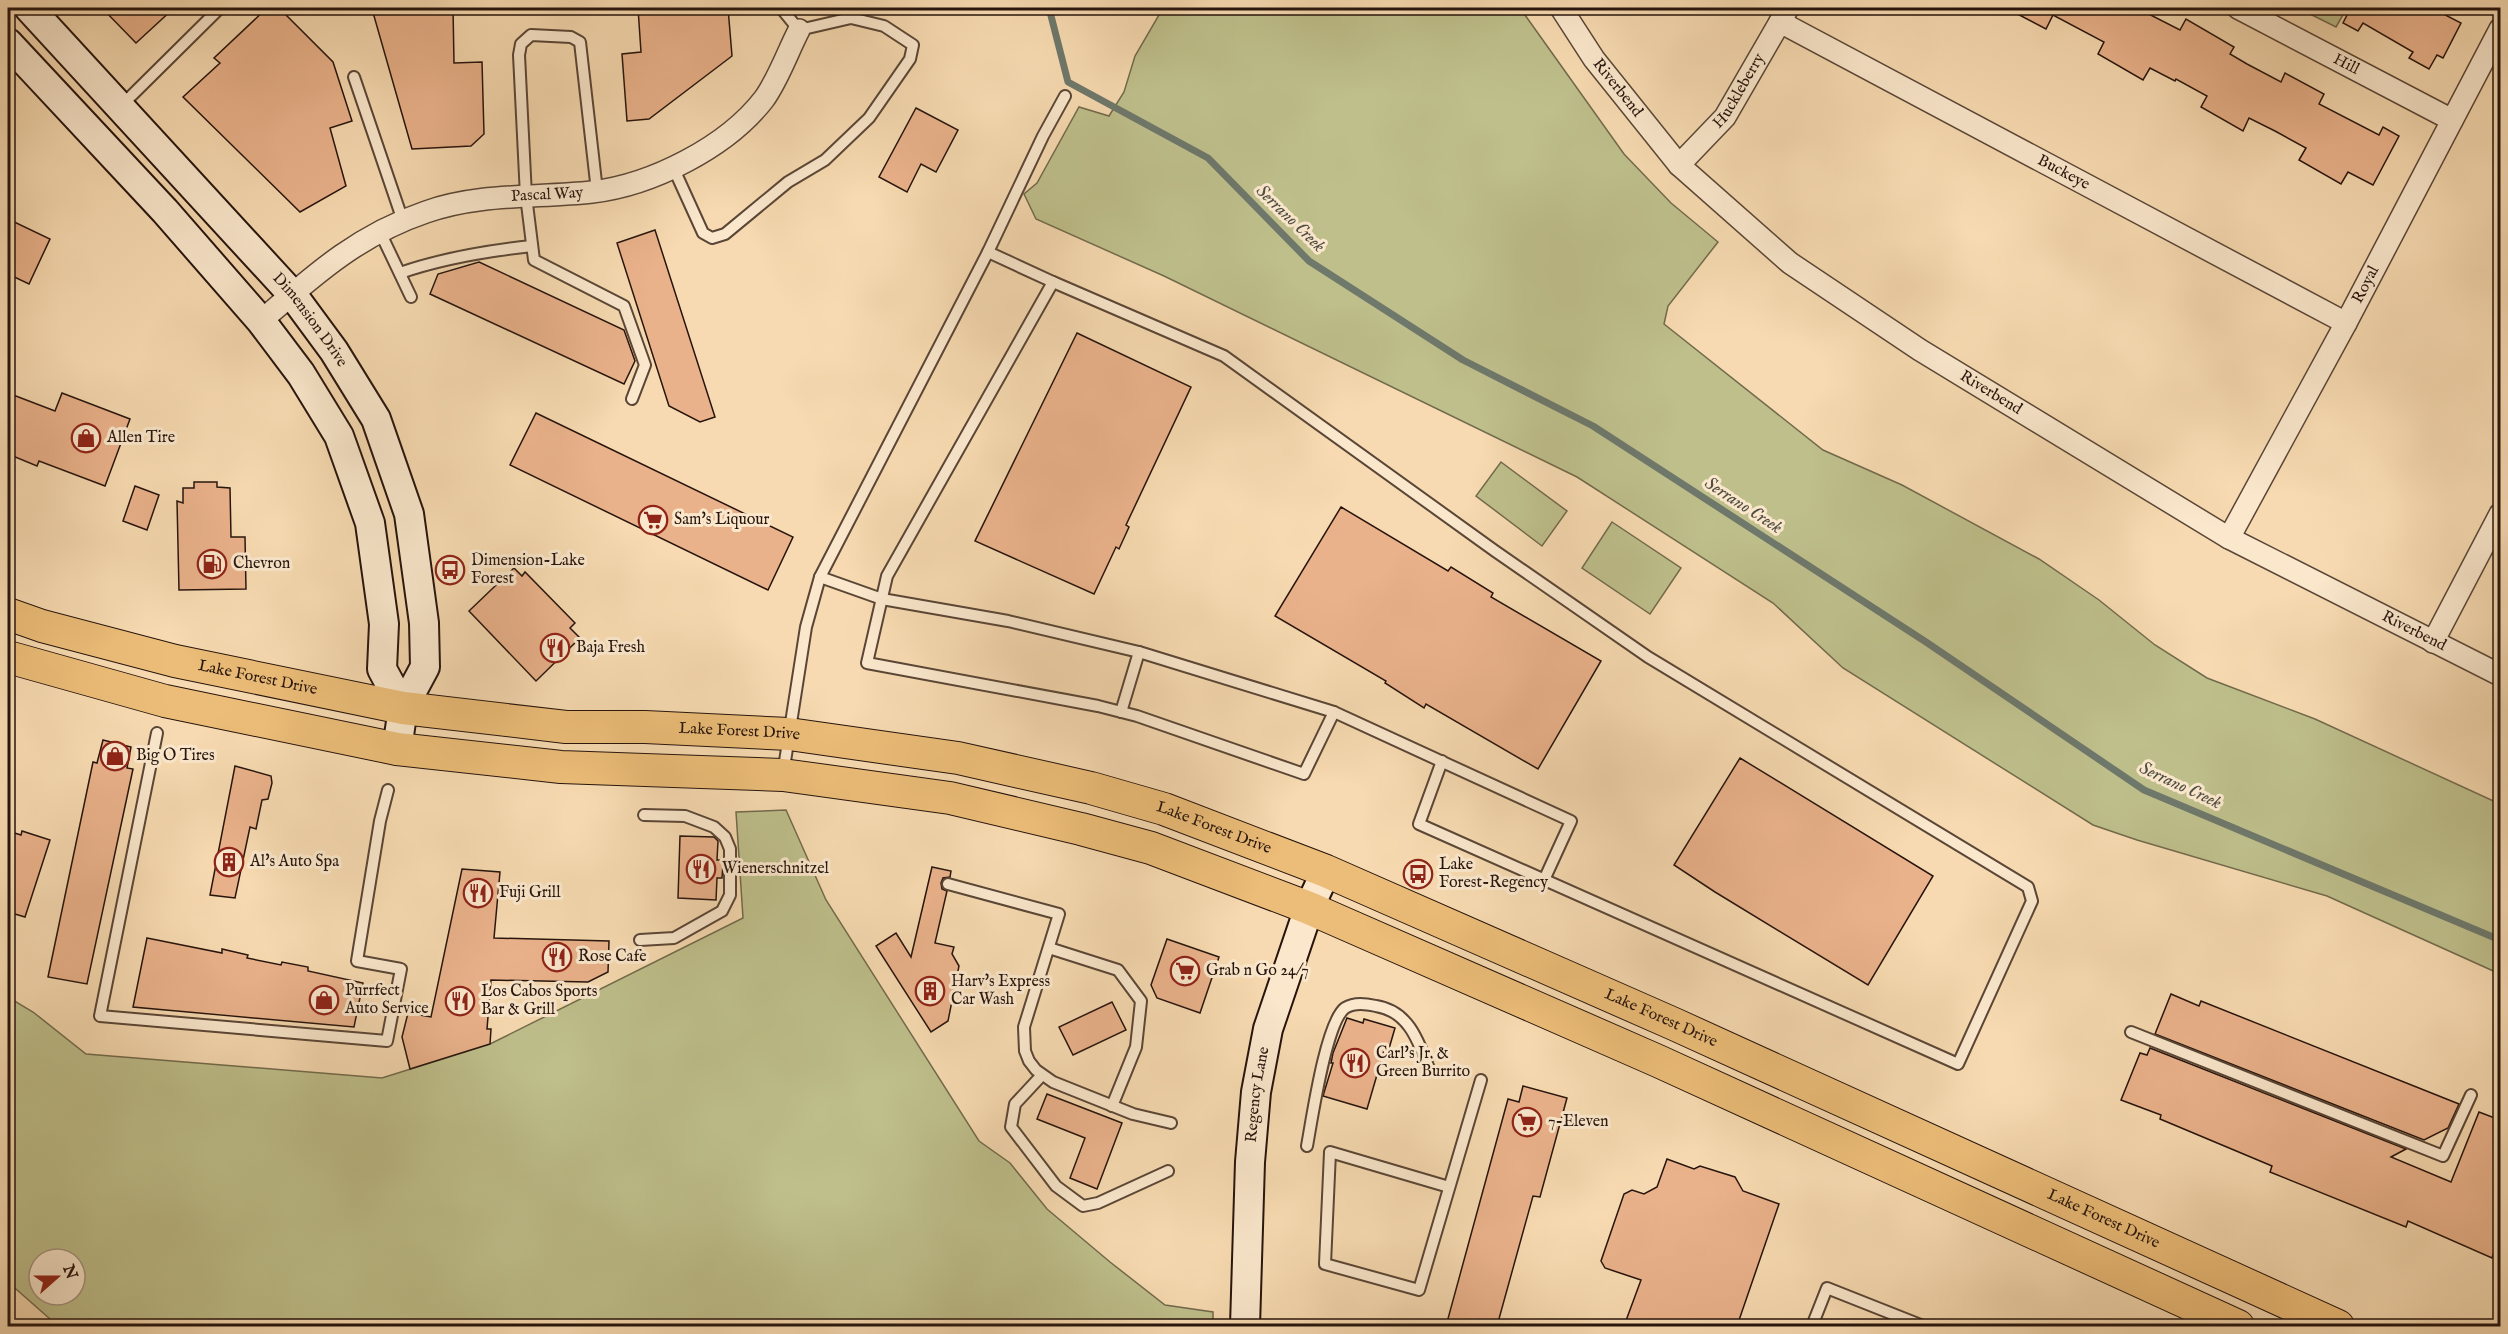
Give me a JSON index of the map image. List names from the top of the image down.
{
  "streets": {
    "main road": ["Dimension Drive", "Lake Forest Drive", "Regency Lane"],
    "street": [
      "Hill",
      "Riverbend",
      "Huckleberry",
      "Buckeye",
      "Pascal Way",
      "Royal"
    ]
  },
  "crossings": [
    ["Hill", "Royal"],
    ["Riverbend", "Huckleberry"],
    ["Riverbend", "Royal"],
    ["Huckleberry", "Buckeye"],
    ["Buckeye", "Royal"],
    ["Pascal Way", "Dimension Drive"],
    ["Dimension Drive", "Lake Forest Drive"],
    ["Lake Forest Drive", "Regency Lane"]
  ],
  "water": ["Serrano Creek"],
  "places": {
    "shop": ["Allen Tire", "Big O Tires", "Purrfect Auto Service"],
    "supermarket": ["Sam's Liquour", "Grab n Go 24/7", "7-Eleven"],
    "fuel station": ["Chevron"],
    "bus stop": ["Dimension-Lake Forest", "Lake Forest-Regency"],
    "restaurant": [
      "Baja Fresh",
      "Wienerschnitzel",
      "Fuji Grill",
      "Rose Cafe",
      "Los Cabos Sports Bar & Grill",
      "Carl's Jr. & Green Burrito"
    ],
    "building": ["Al's Auto Spa", "Harv's Express Car Wash"]
  },
  "north": "right"
}
